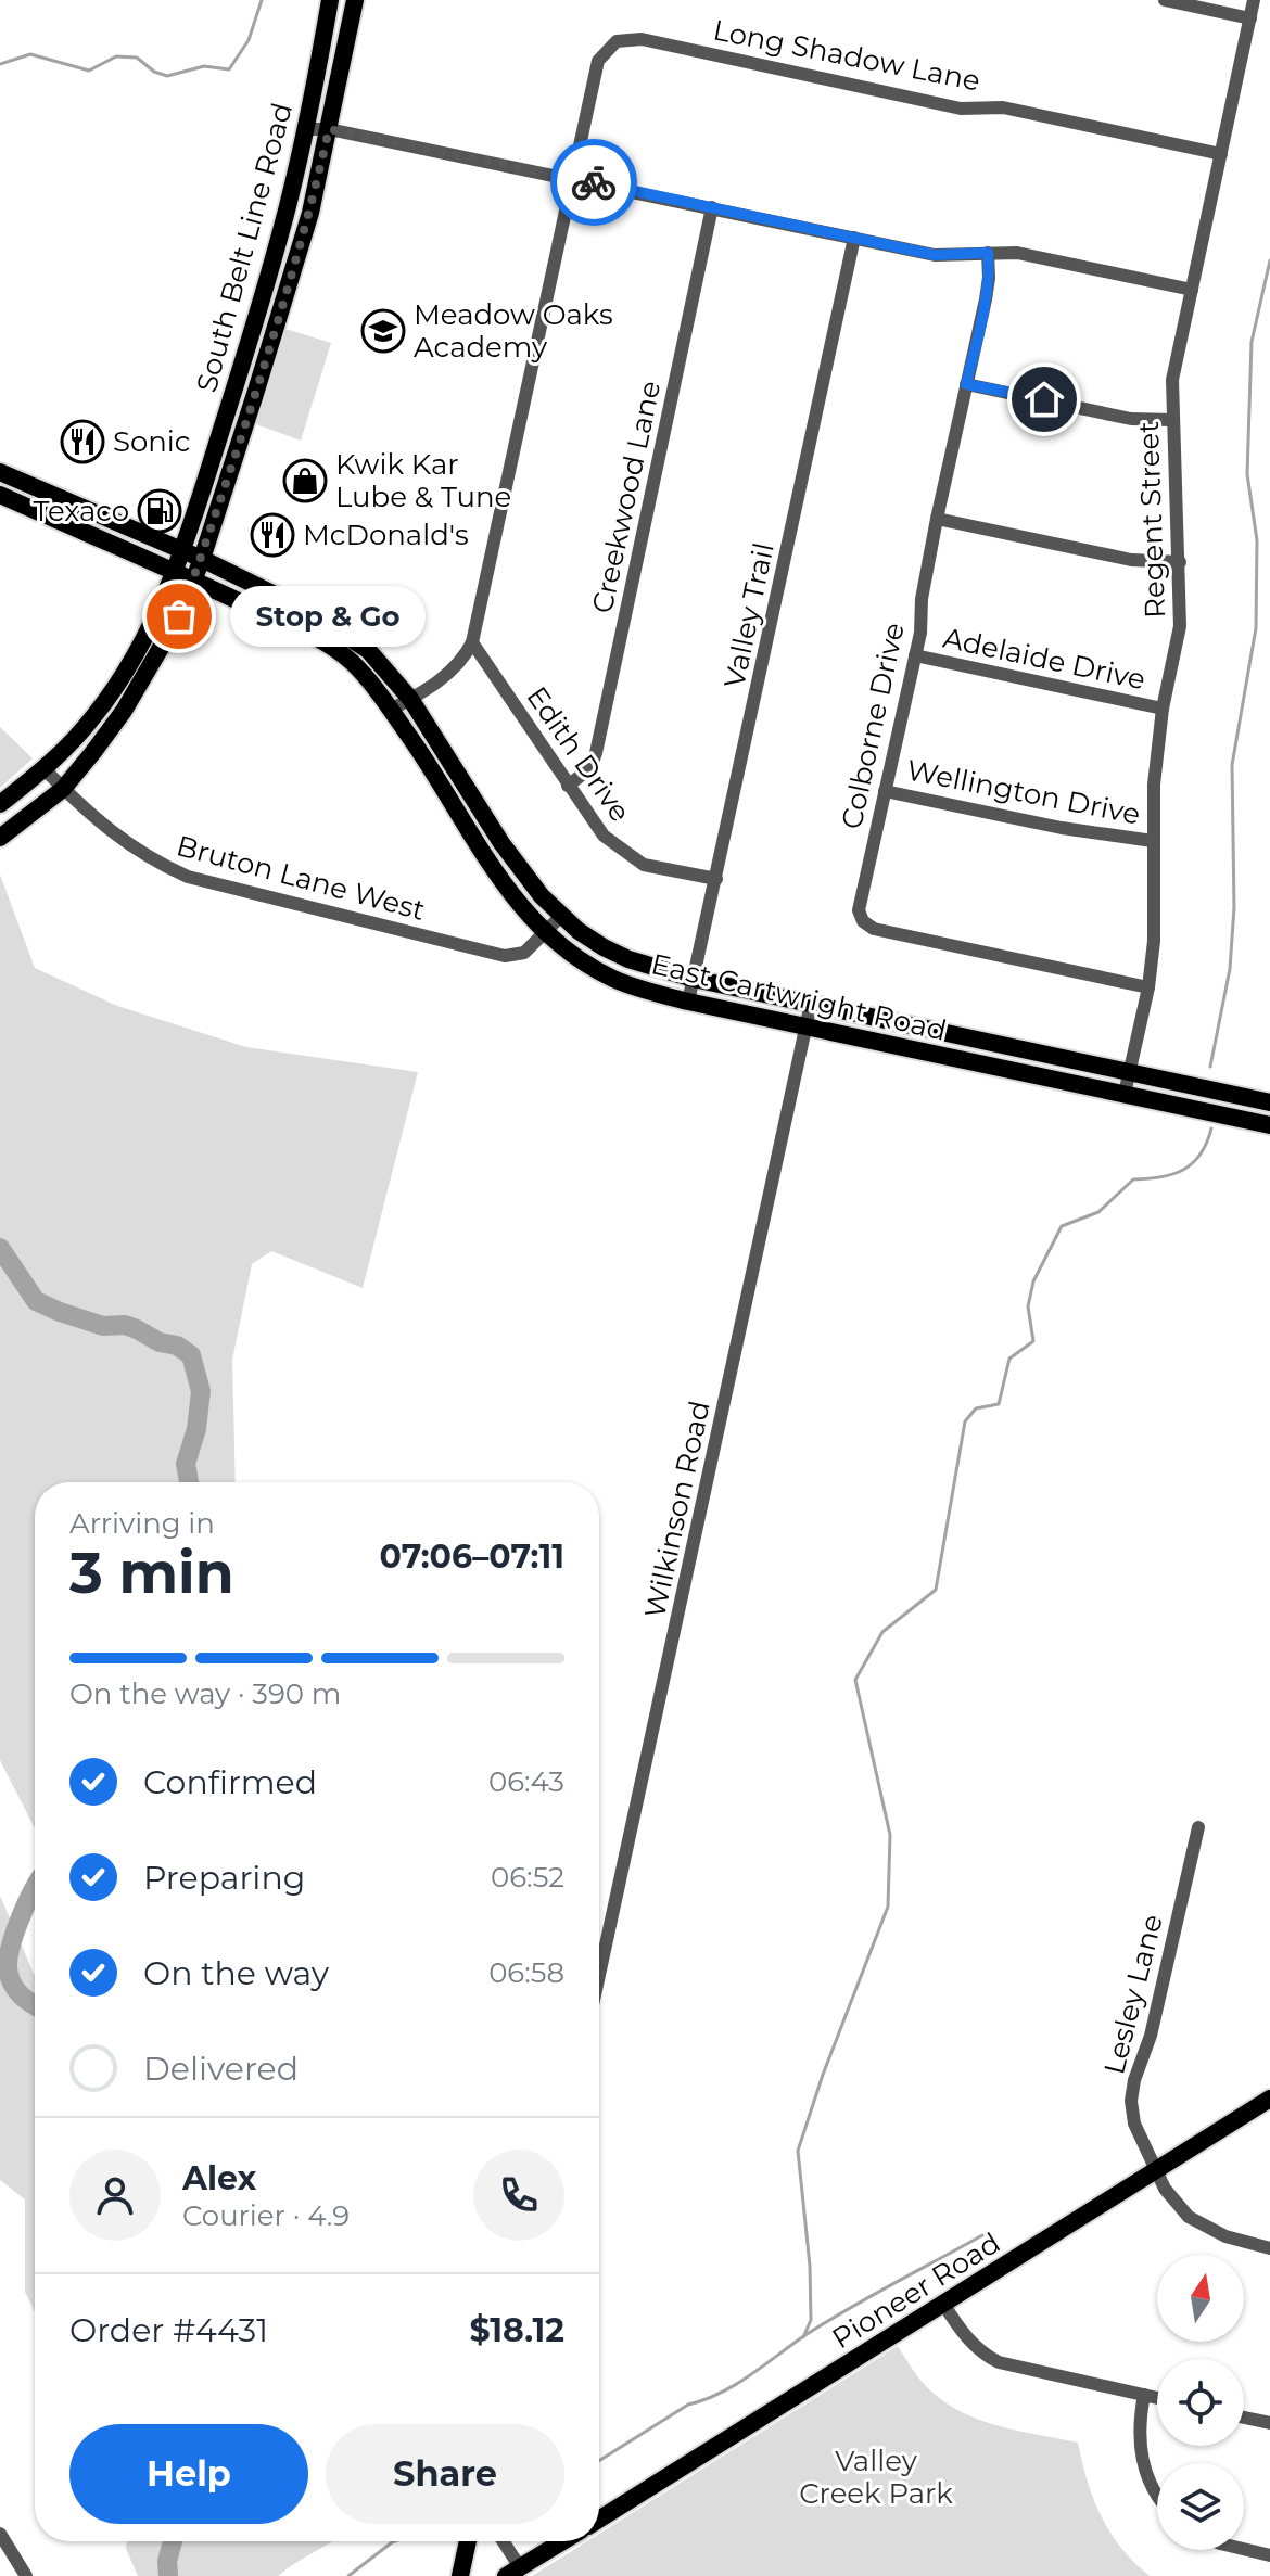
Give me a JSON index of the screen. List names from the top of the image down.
{
  "streets": {
    "main road": ["South Belt Line Road", "East Cartwright Road", "Pioneer Road"],
    "street": [
      "Long Shadow Lane",
      "Creekwood Lane",
      "Regent Street",
      "Valley Trail",
      "Adelaide Drive",
      "Colborne Drive",
      "Edith Drive",
      "Wellington Drive",
      "Bruton Lane West",
      "Wilkinson Road",
      "Lesley Lane"
    ]
  },
  "crossings": [
    ["Long Shadow Lane", "Regent Street"],
    ["Long Shadow Lane", "Edith Drive"],
    ["Long Shadow Lane", "East Cartwright Road"],
    ["South Belt Line Road", "Bruton Lane West"],
    ["South Belt Line Road", "East Cartwright Road"],
    ["Creekwood Lane", "Edith Drive"],
    ["Regent Street", "Adelaide Drive"],
    ["Regent Street", "Colborne Drive"],
    ["Regent Street", "Wellington Drive"],
    ["Regent Street", "East Cartwright Road"],
    ["Valley Trail", "Edith Drive"],
    ["Valley Trail", "East Cartwright Road"],
    ["Adelaide Drive", "Colborne Drive"],
    ["Colborne Drive", "Wellington Drive"],
    ["Bruton Lane West", "East Cartwright Road"],
    ["East Cartwright Road", "Wilkinson Road"],
    ["Lesley Lane", "Pioneer Road"]
  ],
  "parks": ["Valley Creek Park"],
  "places": {
    "school or university": ["Meadow Oaks Academy"],
    "restaurant": ["Sonic", "McDonald's"],
    "shop": ["Kwik Kar Lube & Tune"],
    "fuel station": ["Texaco"],
    "other": ["Stop & Go"]
  },
  "north": "top",
  "page": {
    "bubble": "Stop & Go",
    "heading": ["3 min", "Arriving in", "07:06–07:11"],
    "panel": [
      "Alex",
      "Courier · 4.9",
      "Order #4431",
      "$18.12"
    ],
    "bar": "On the way · 390 m",
    "list": [
      ["Confirmed", "06:43"],
      ["Preparing", "06:52"],
      ["On the way", "06:58"],
      "Delivered"
    ],
    "buttons": ["Help", "Share"]
  }
}
